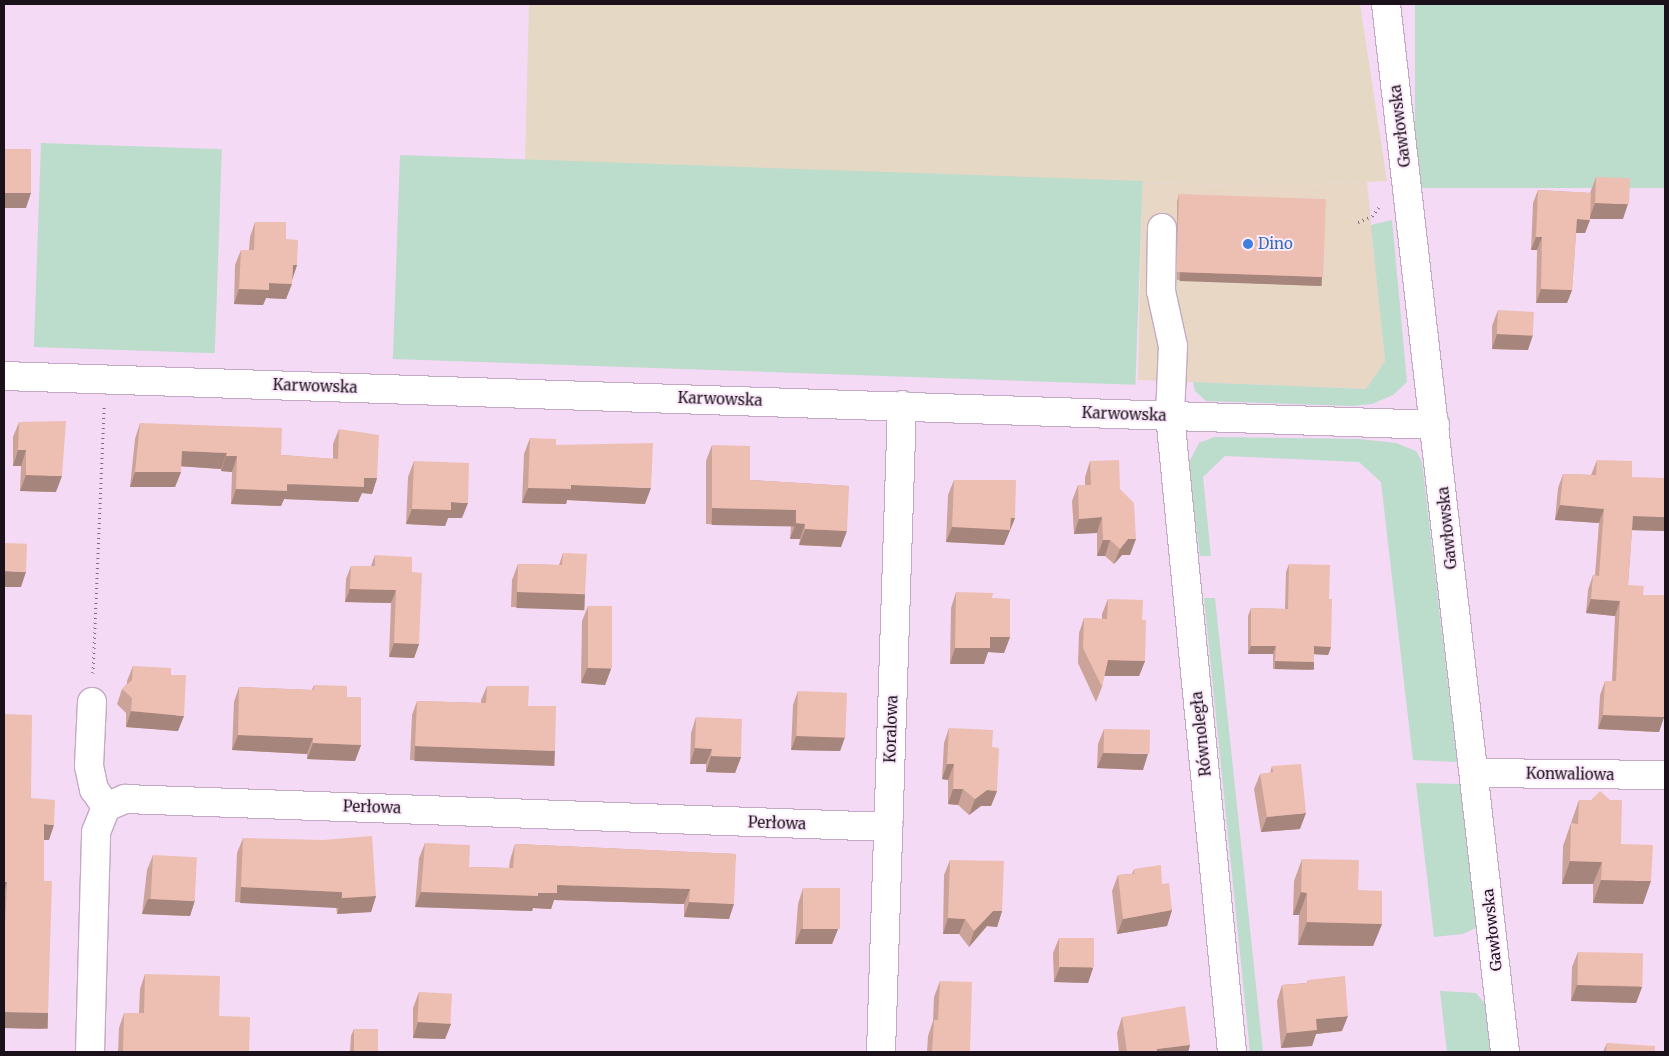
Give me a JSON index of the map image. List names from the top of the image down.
{
  "streets": {
    "street": [
      "Gawłowska",
      "Karwowska",
      "Koralowa",
      "Równoległa",
      "Konwaliowa",
      "Perłowa"
    ]
  },
  "crossings": [
    ["Gawłowska", "Karwowska"],
    ["Gawłowska", "Konwaliowa"],
    ["Karwowska", "Koralowa"],
    ["Karwowska", "Równoległa"],
    ["Koralowa", "Perłowa"]
  ],
  "places": ["Dino"]
}
